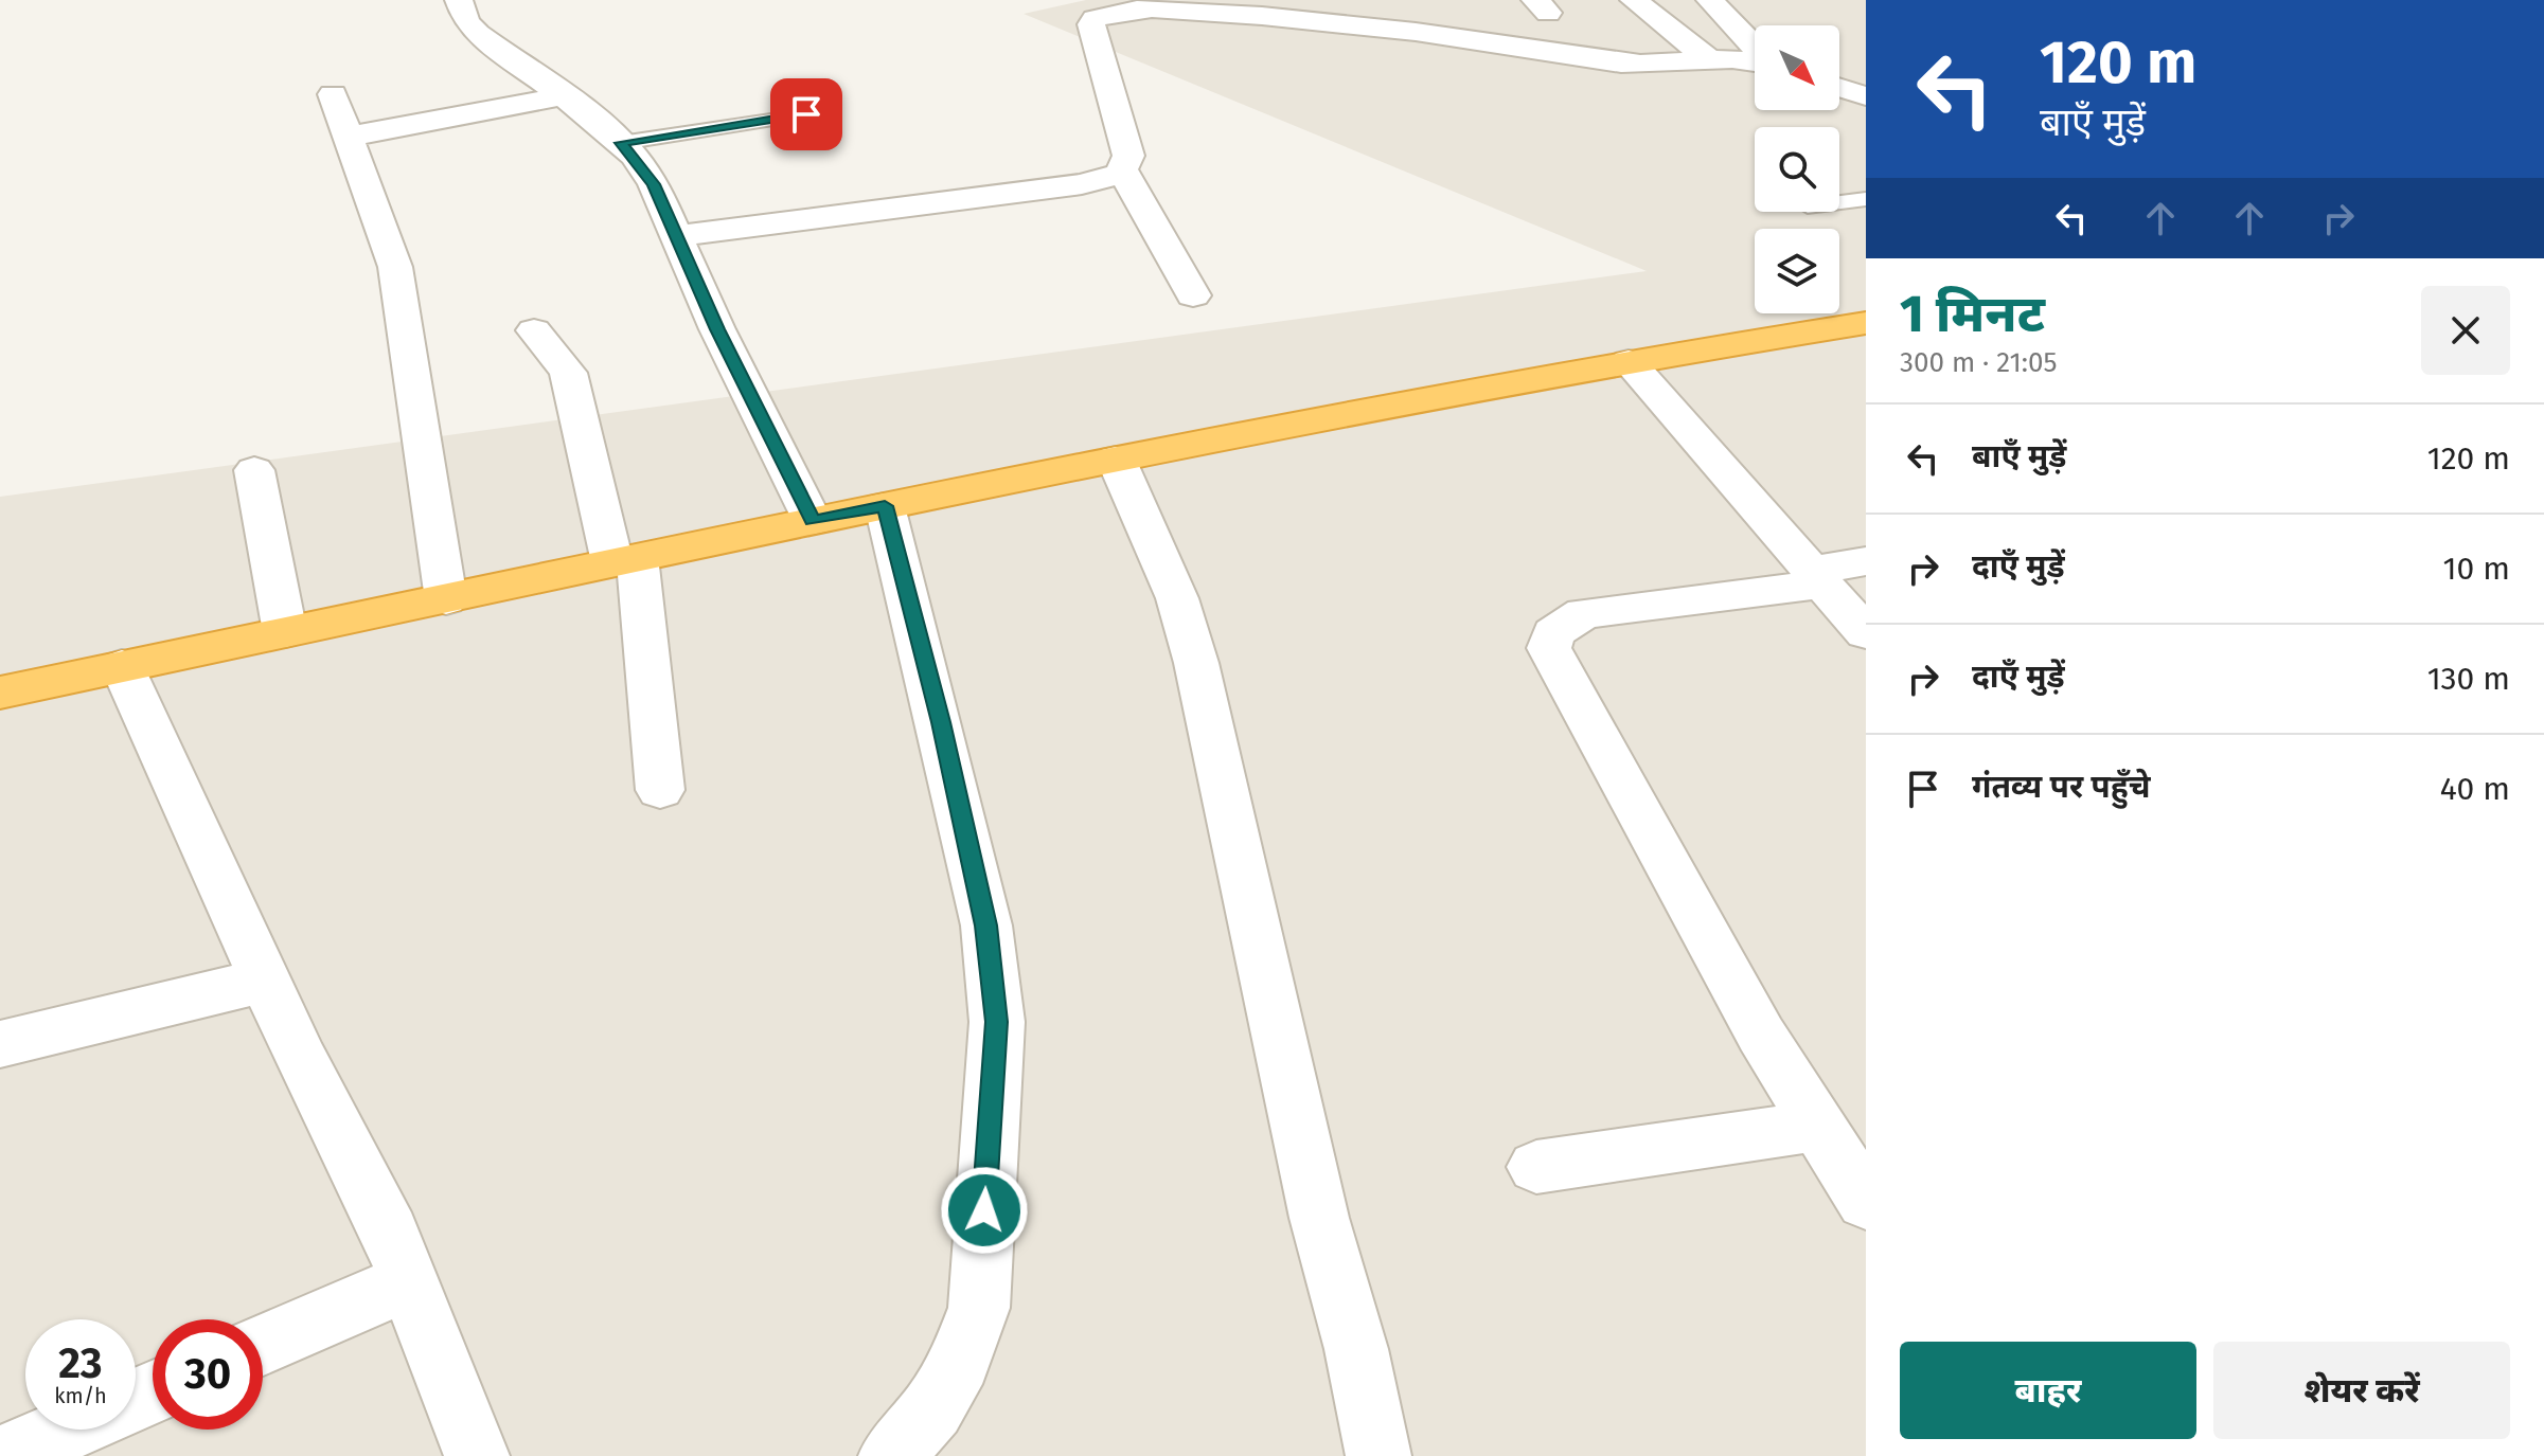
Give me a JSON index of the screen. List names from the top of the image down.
{
  "north": "bottom right",
  "page": {
    "turn": ["120 m", "बाएँ मुड़ें"],
    "heading": ["1 मिनट", "300 m · 21:05"],
    "list": [
      {
        "name": "बाएँ मुड़ें",
        "value": "120 m"
      },
      {
        "name": "दाएँ मुड़ें",
        "value": "10 m"
      },
      {
        "name": "दाएँ मुड़ें",
        "value": "130 m"
      },
      {
        "name": "गंतव्य पर पहुँचे",
        "value": "40 m"
      }
    ],
    "speed": "23 km/h",
    "limit": "30",
    "buttons": ["बाहर", "शेयर करें"]
  }
}
